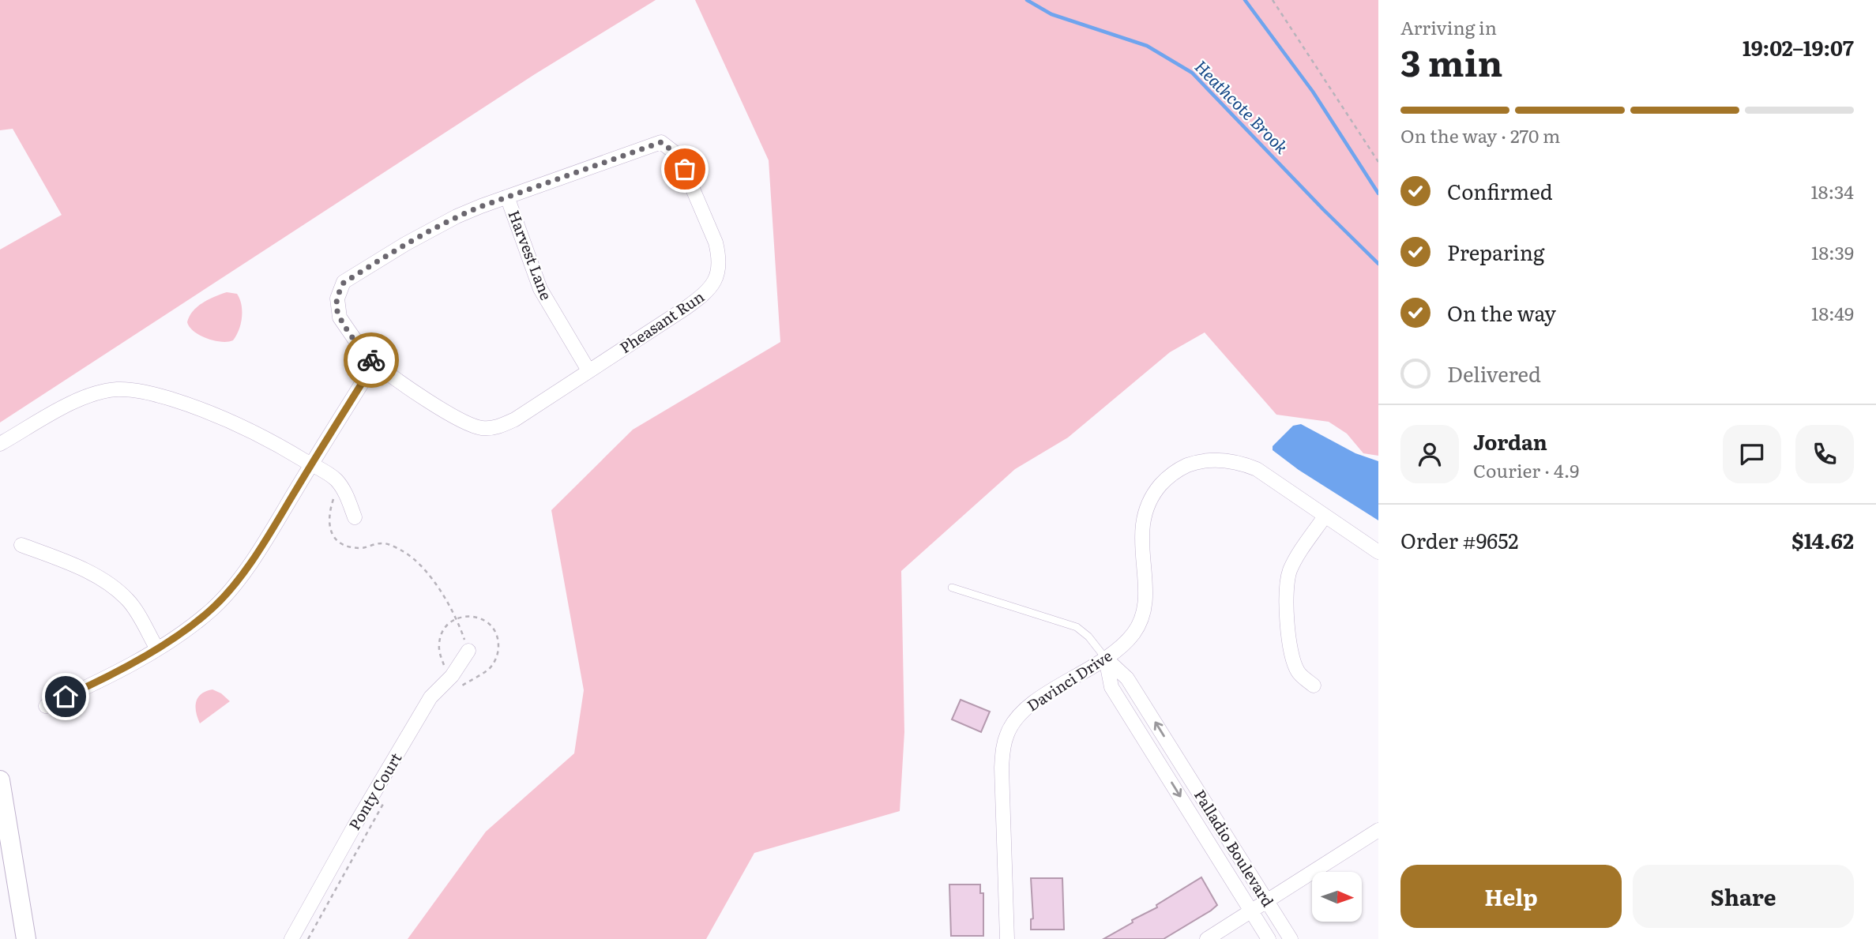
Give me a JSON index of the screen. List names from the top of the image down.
{
  "streets": {
    "street": [
      "Harvest Lane",
      "Pheasant Run",
      "Davinci Drive",
      "Ponty Court",
      "Palladio Boulevard"
    ]
  },
  "crossings": [
    ["Harvest Lane", "Pheasant Run"],
    ["Davinci Drive", "Palladio Boulevard"]
  ],
  "water": ["Heathcote Brook"],
  "north": "right",
  "page": {
    "heading": ["3 min", "Arriving in", "19:02–19:07"],
    "panel": [
      "Jordan",
      "Courier · 4.9",
      "Order #9652",
      "$14.62"
    ],
    "bar": "On the way · 270 m",
    "list": [
      ["Confirmed", "18:34"],
      ["Preparing", "18:39"],
      ["On the way", "18:49"],
      "Delivered"
    ],
    "buttons": ["Help", "Share"]
  }
}
